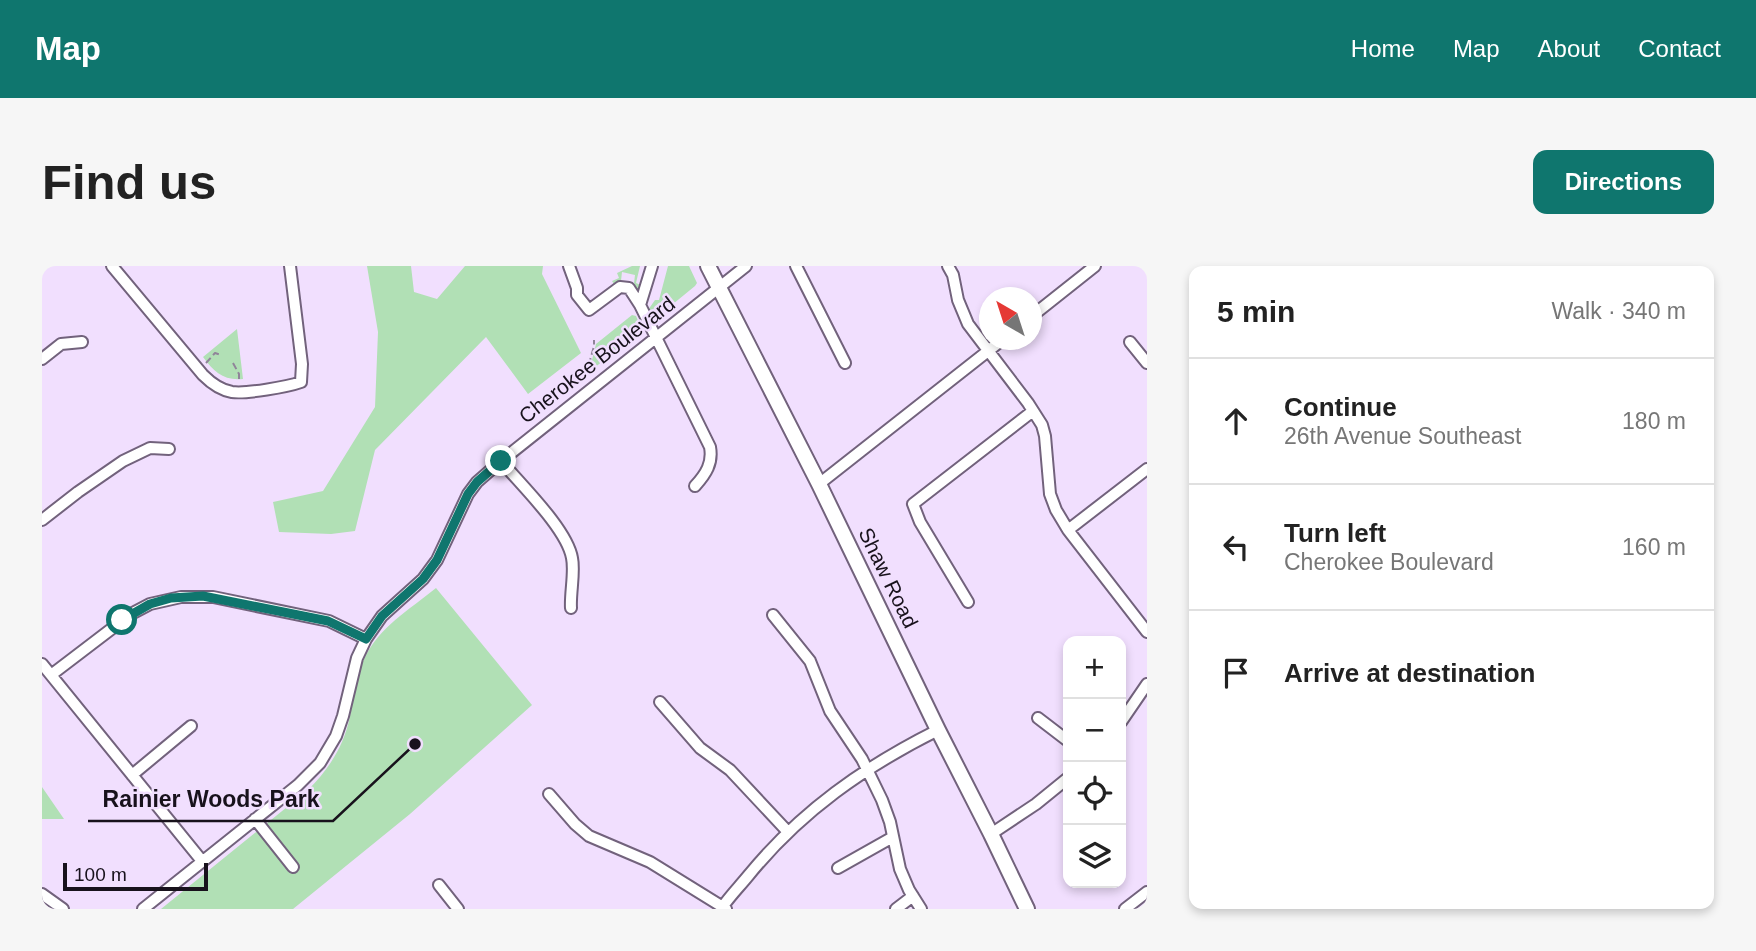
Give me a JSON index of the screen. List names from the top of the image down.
{
  "streets": {
    "main road": ["Shaw Road"],
    "street": ["Cherokee Boulevard"]
  },
  "crossings": [
    ["Cherokee Boulevard", "Shaw Road"]
  ],
  "places": ["Rainier Woods Park"],
  "scale_bar": "100 m",
  "north": "top left",
  "page": {
    "header": "Map",
    "nav": [
      "Home",
      "Map",
      "About",
      "Contact"
    ],
    "buttons": "Directions",
    "title": "Find us",
    "heading": ["5 min", "Walk · 340 m"],
    "list": [
      ["Continue", "26th Avenue Southeast", "180 m"],
      ["Turn left", "Cherokee Boulevard", "160 m"],
      "Arrive at destination"
    ],
    "map_buttons": ["+", "−"],
    "scale": "100 m"
  }
}
